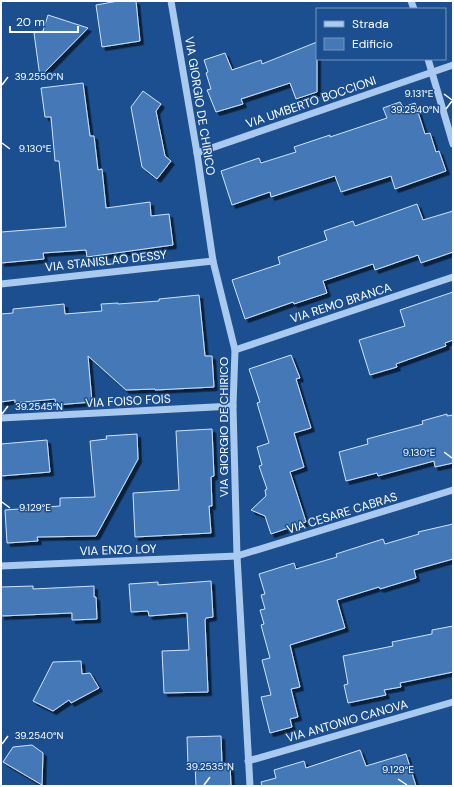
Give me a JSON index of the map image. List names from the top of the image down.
{
  "streets": {
    "street": [
      "VIA UMBERTO BOCCIONI",
      "VIA GIORGIO DE CHIRICO",
      "VIA STANISLAO DESSY",
      "VIA REMO BRANCA",
      "VIA FOISO FOIS",
      "VIA CESARE CABRAS",
      "VIA ENZO LOY",
      "VIA ANTONIO CANOVA"
    ]
  },
  "crossings": [
    ["VIA UMBERTO BOCCIONI", "VIA GIORGIO DE CHIRICO"],
    ["VIA GIORGIO DE CHIRICO", "VIA STANISLAO DESSY"],
    ["VIA GIORGIO DE CHIRICO", "VIA REMO BRANCA"],
    ["VIA GIORGIO DE CHIRICO", "VIA FOISO FOIS"],
    ["VIA GIORGIO DE CHIRICO", "VIA CESARE CABRAS"],
    ["VIA GIORGIO DE CHIRICO", "VIA ENZO LOY"],
    ["VIA GIORGIO DE CHIRICO", "VIA ANTONIO CANOVA"],
    ["VIA CESARE CABRAS", "VIA ENZO LOY"]
  ],
  "legend": ["Strada", "Edificio"],
  "scale_bar": "20 m",
  "coordinates": [
    "39.2550°N",
    "9.131°E",
    "39.2540°N",
    "9.130°E",
    "39.2545°N",
    "9.129°E",
    "39.2535°N"
  ]
}
